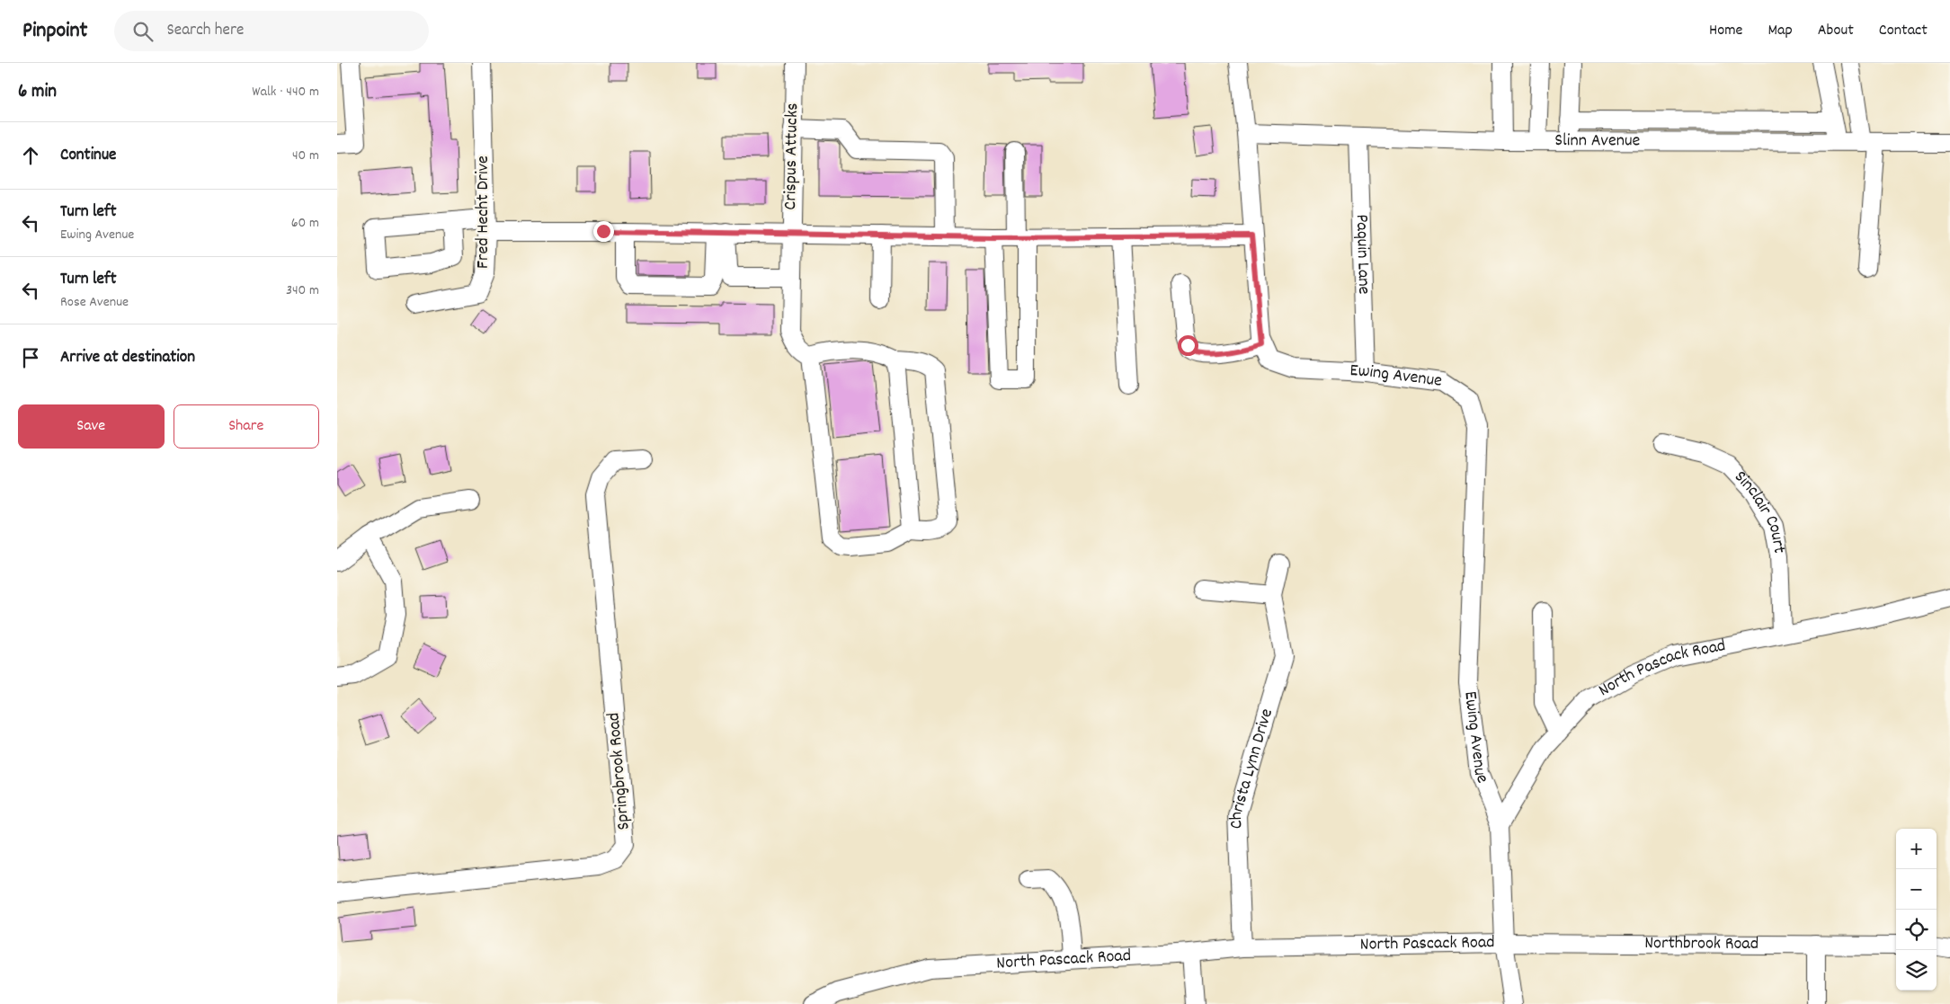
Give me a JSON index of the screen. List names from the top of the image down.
{
  "streets": {
    "street": [
      "Slinn Avenue",
      "Crispus Attucks",
      "Fred Hecht Drive",
      "Paquin Lane",
      "Ewing Avenue",
      "Sinclair Court",
      "North Pascack Road",
      "Christa Lynn Drive",
      "Springbrook Road",
      "Northbrook Road"
    ]
  },
  "crossings": [
    ["Slinn Avenue", "Paquin Lane"],
    ["Paquin Lane", "Ewing Avenue"],
    ["Ewing Avenue", "North Pascack Road"],
    ["Sinclair Court", "North Pascack Road"],
    ["North Pascack Road", "Christa Lynn Drive"],
    ["North Pascack Road", "Northbrook Road"]
  ],
  "page": {
    "header": "Pinpoint",
    "search": "Search here",
    "nav": [
      "Home",
      "Map",
      "About",
      "Contact"
    ],
    "heading": ["6 min", "Walk · 440 m"],
    "list": [
      ["Continue", "40 m"],
      ["Turn left", "Ewing Avenue", "60 m"],
      ["Turn left", "Rose Avenue", "340 m"],
      "Arrive at destination"
    ],
    "buttons": ["Save", "Share"],
    "map_buttons": ["+", "−"]
  }
}
